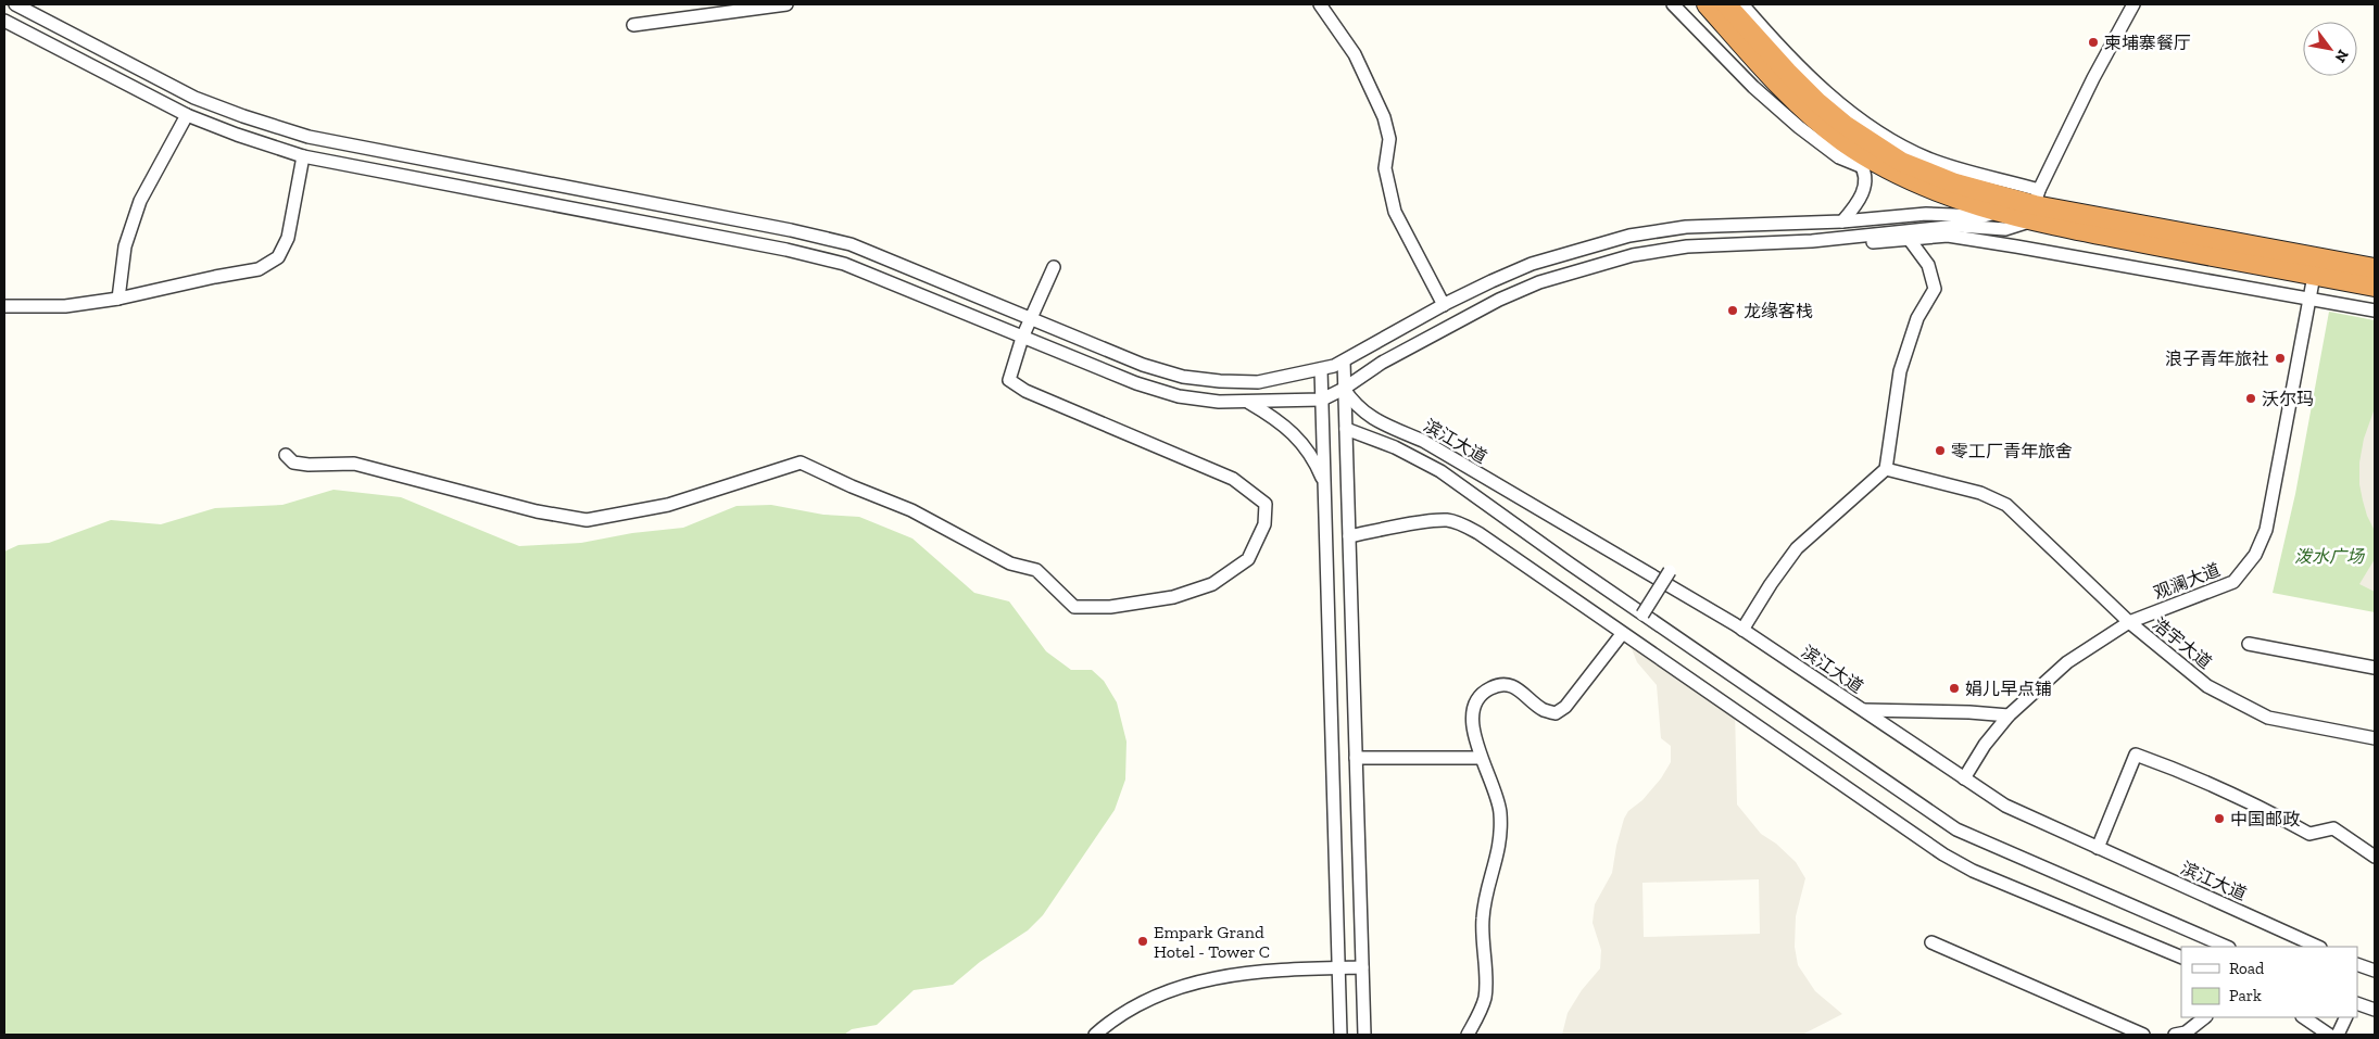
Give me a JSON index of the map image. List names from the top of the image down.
{
  "streets": {
    "street": ["滨江大道", "观澜大道", "浩宇大道"]
  },
  "crossings": [
    ["滨江大道", "观澜大道"],
    ["观澜大道", "浩宇大道"]
  ],
  "parks": ["泼水广场"],
  "places": [
    "柬埔寨餐厅",
    "龙缘客栈",
    "浪子青年旅社",
    "沃尔玛",
    "零工厂青年旅舍",
    "娟儿早点铺",
    "中国邮政",
    "Empark Grand Hotel - Tower C"
  ],
  "legend": ["Road", "Park"],
  "north": "bottom right"
}
